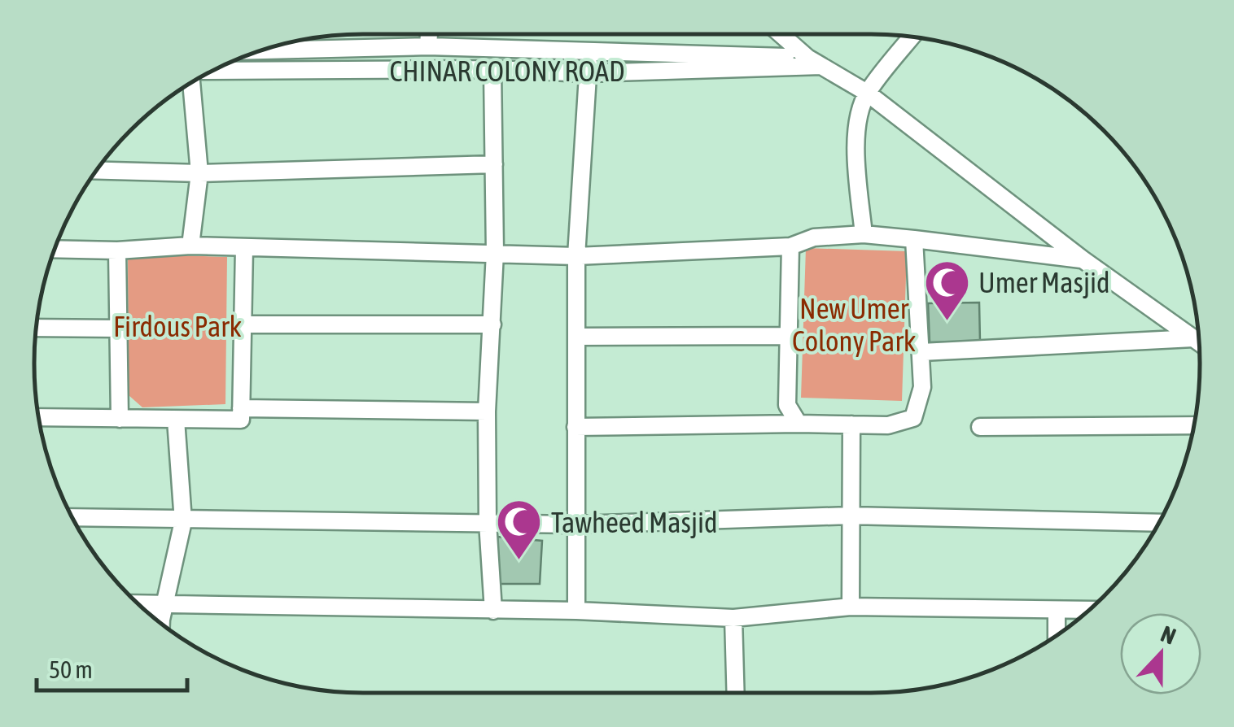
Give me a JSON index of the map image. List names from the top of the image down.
{
  "streets": {
    "street": ["CHINAR COLONY ROAD"]
  },
  "parks": ["New Umer Colony Park", "Firdous Park"],
  "places": {
    "mosque": ["Umer Masjid", "Tawheed Masjid"]
  },
  "scale_bar": "50 m",
  "north": "top"
}
